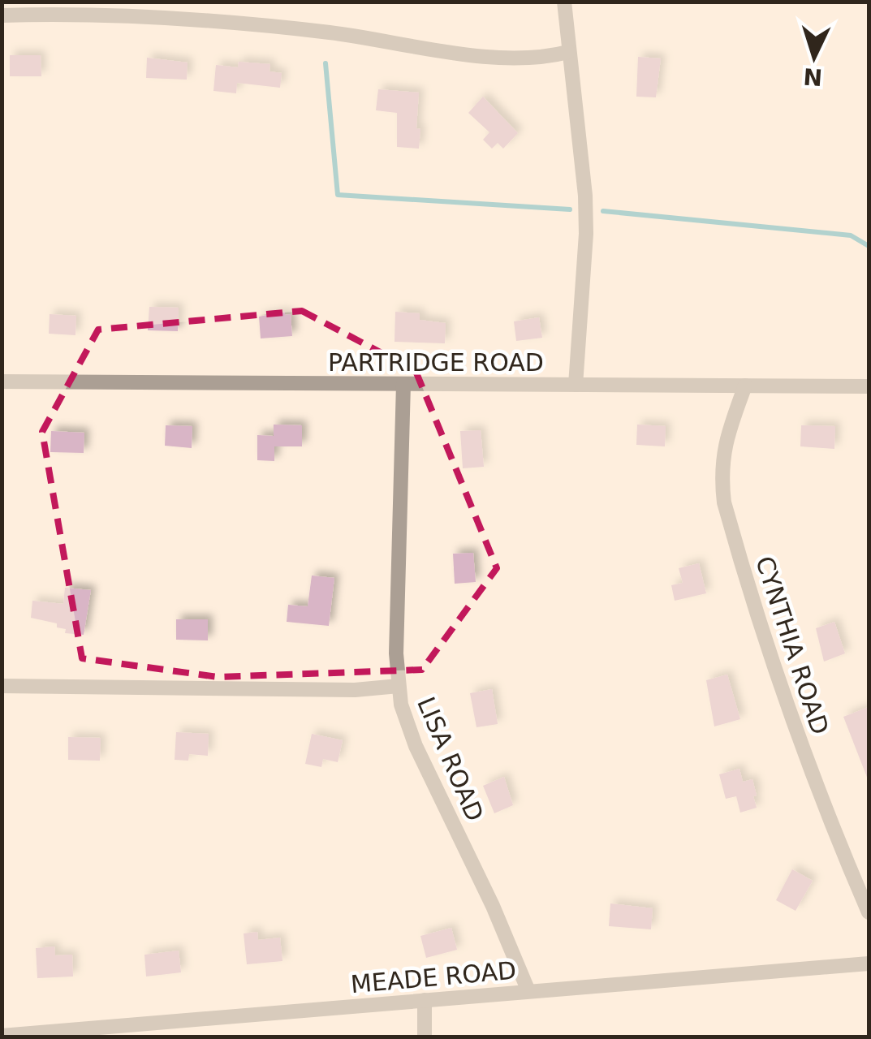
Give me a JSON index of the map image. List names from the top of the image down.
{
  "streets": {
    "street": [
      "PARTRIDGE ROAD",
      "CYNTHIA ROAD",
      "LISA ROAD",
      "MEADE ROAD"
    ]
  },
  "crossings": [
    ["PARTRIDGE ROAD", "CYNTHIA ROAD"],
    ["PARTRIDGE ROAD", "LISA ROAD"],
    ["LISA ROAD", "MEADE ROAD"]
  ],
  "north": "bottom"
}
